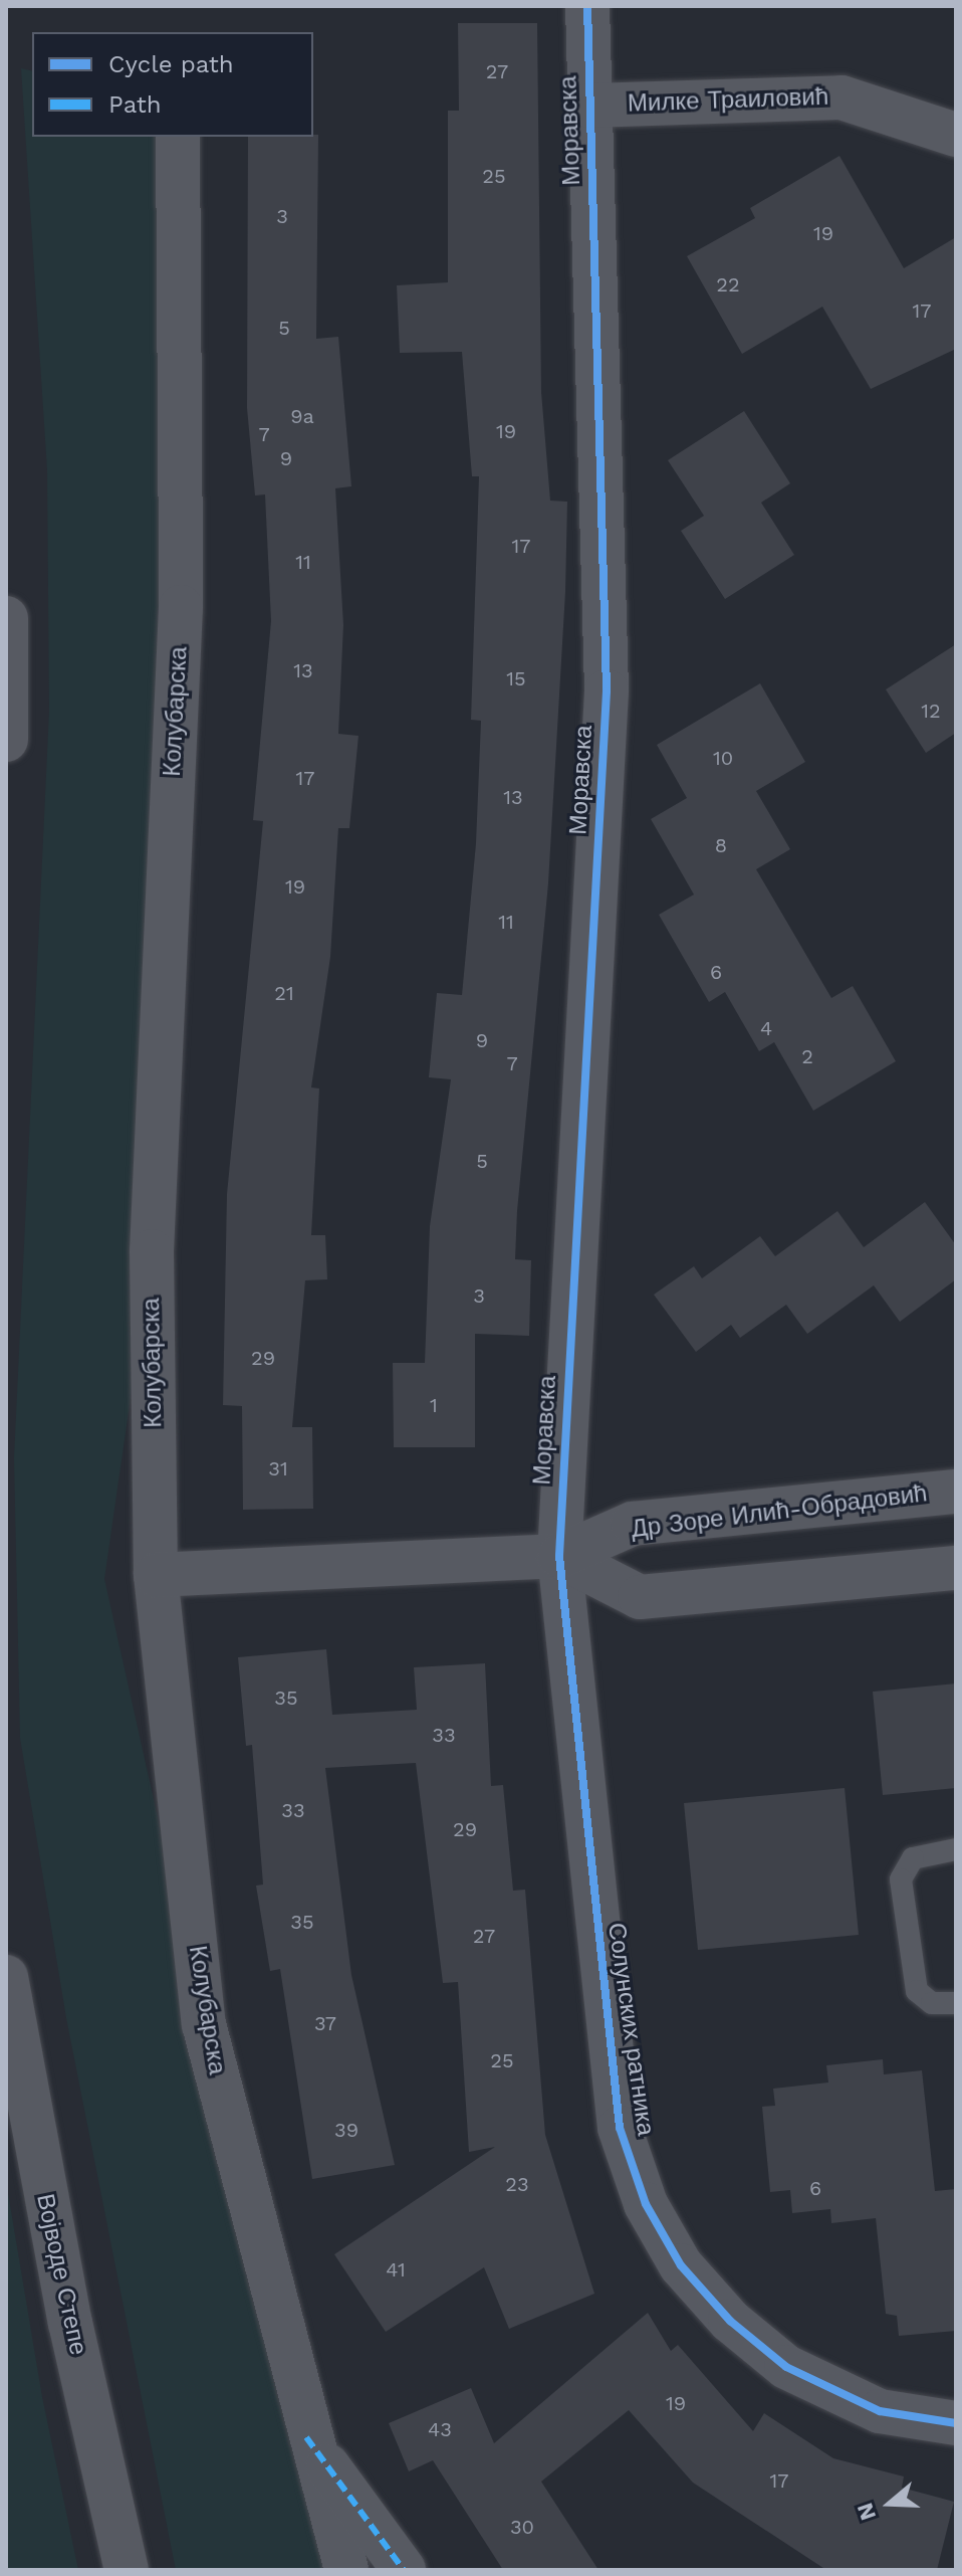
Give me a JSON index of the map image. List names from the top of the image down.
{
  "streets": {
    "street": [
      "Милке Траиловић",
      "Моравска",
      "Колубарска",
      "Др Зоре Илић-Обрадовић",
      "Солунских ратника",
      "Војводе Степе"
    ]
  },
  "crossings": [
    ["Милке Траиловић", "Моравска"],
    ["Моравска", "Др Зоре Илић-Обрадовић"],
    ["Моравска", "Солунских ратника"],
    ["Колубарска", "Др Зоре Илић-Обрадовић"],
    ["Др Зоре Илић-Обрадовић", "Солунских ратника"]
  ],
  "house_numbers": [
    "27",
    "25",
    "3",
    "19",
    "22",
    "17",
    "5",
    "9a",
    "19",
    "7",
    "9",
    "17",
    "11",
    "13",
    "15",
    "12",
    "10",
    "17",
    "13",
    "8",
    "19",
    "11",
    "6",
    "21",
    "4",
    "9",
    "2",
    "7",
    "5",
    "3",
    "29",
    "1",
    "31",
    "35",
    "33",
    "33",
    "29",
    "35",
    "27",
    "37",
    "25",
    "39",
    "23",
    "6",
    "41",
    "19",
    "43",
    "17",
    "30"
  ],
  "legend": ["Cycle path", "Path"],
  "north": "left"
}
